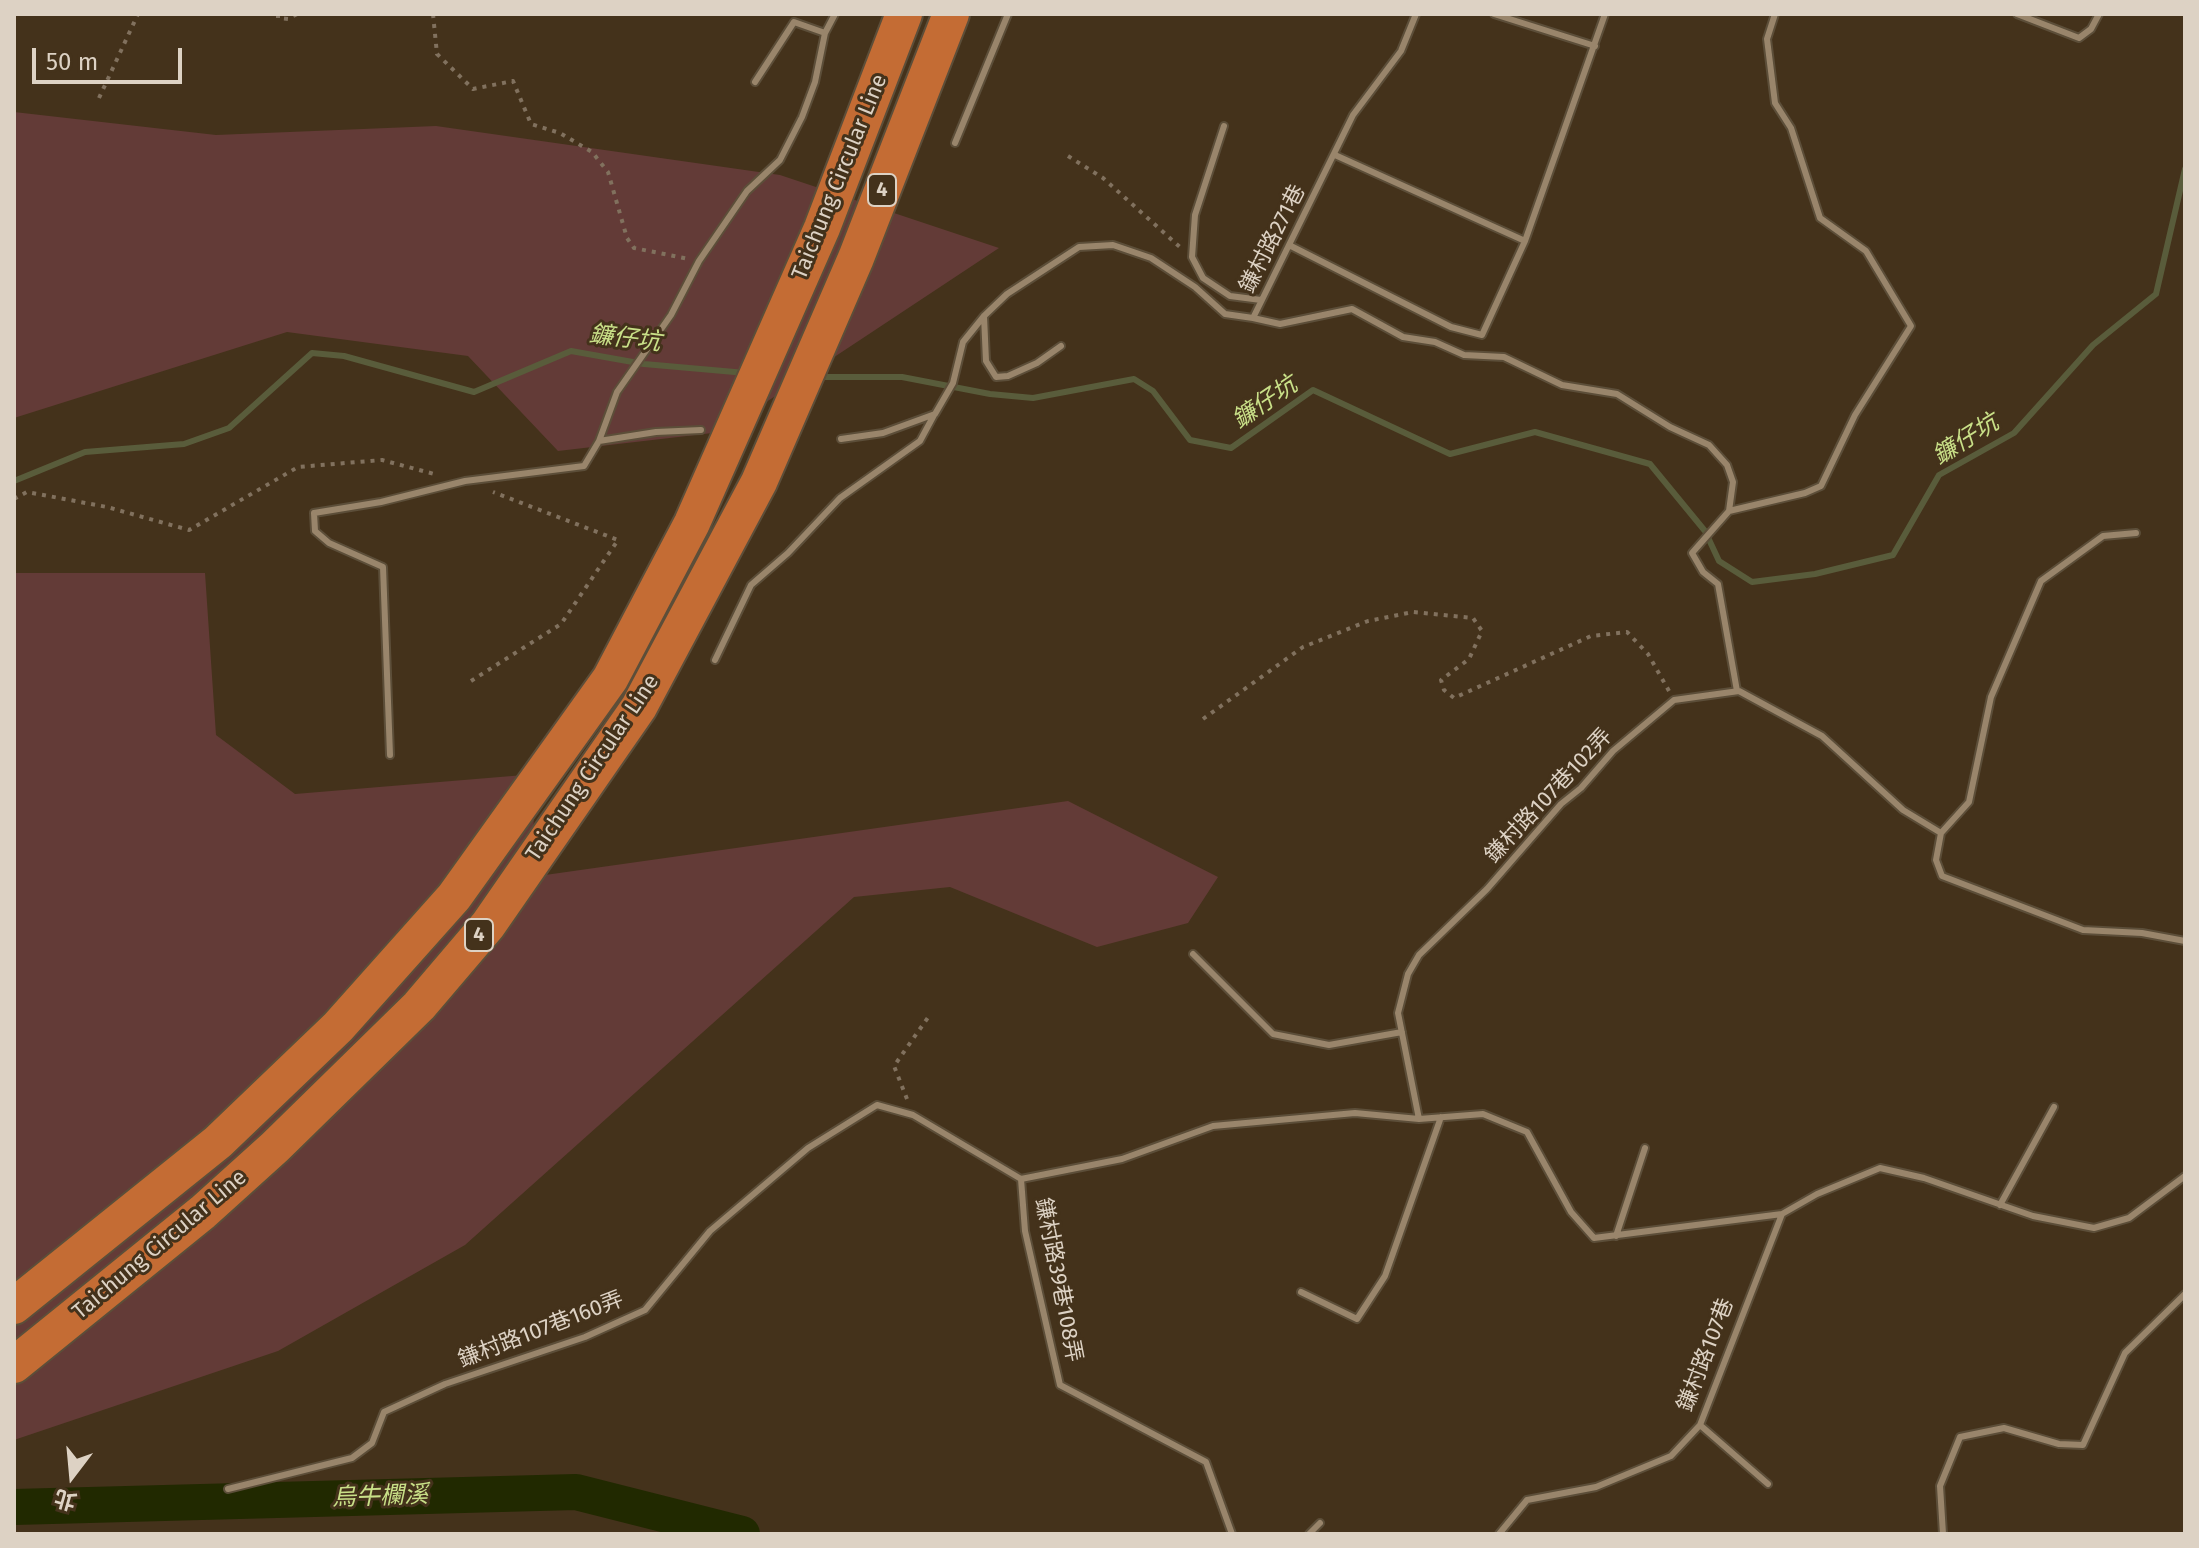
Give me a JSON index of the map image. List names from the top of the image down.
{
  "streets": {
    "highway": ["Taichung Circular Line", "4"],
    "lane": [
      "鎌村路271巷",
      "鎌村路107巷102弄",
      "鎌村路39巷108弄",
      "鎌村路107巷160弄",
      "鎌村路107巷"
    ]
  },
  "crossings": [
    ["鎌村路39巷108弄", "鎌村路107巷160弄"]
  ],
  "water": ["鐮仔坑", "烏牛欄溪"],
  "scale_bar": "50 m",
  "north": "bottom"
}
